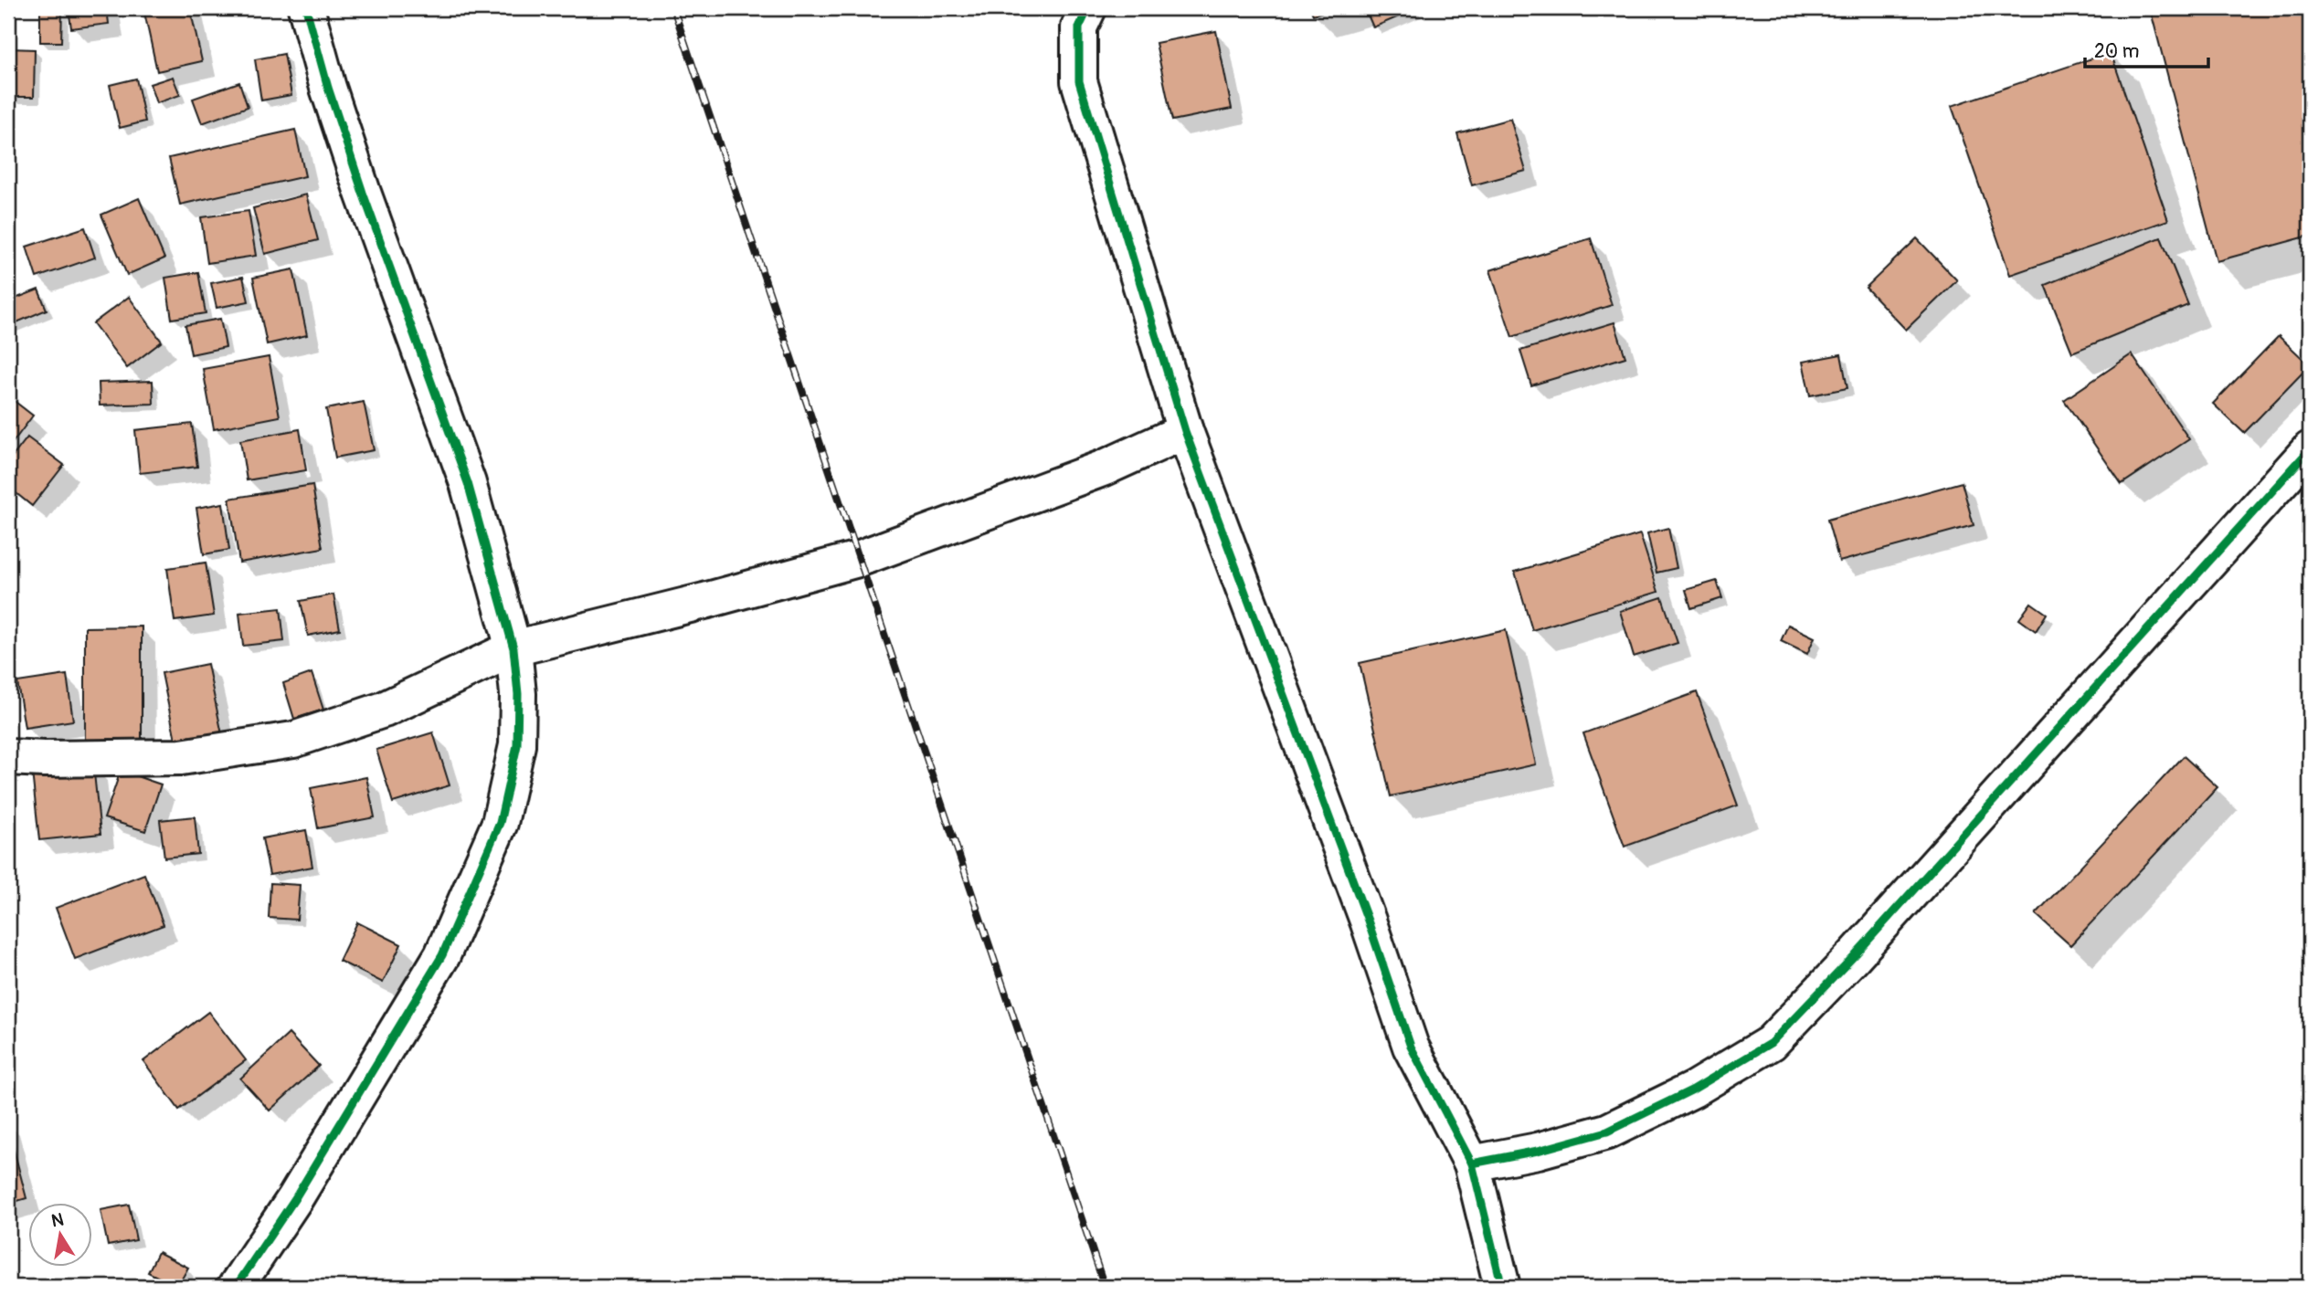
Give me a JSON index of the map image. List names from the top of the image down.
{
  "scale_bar": "20 m",
  "north": "top"
}
